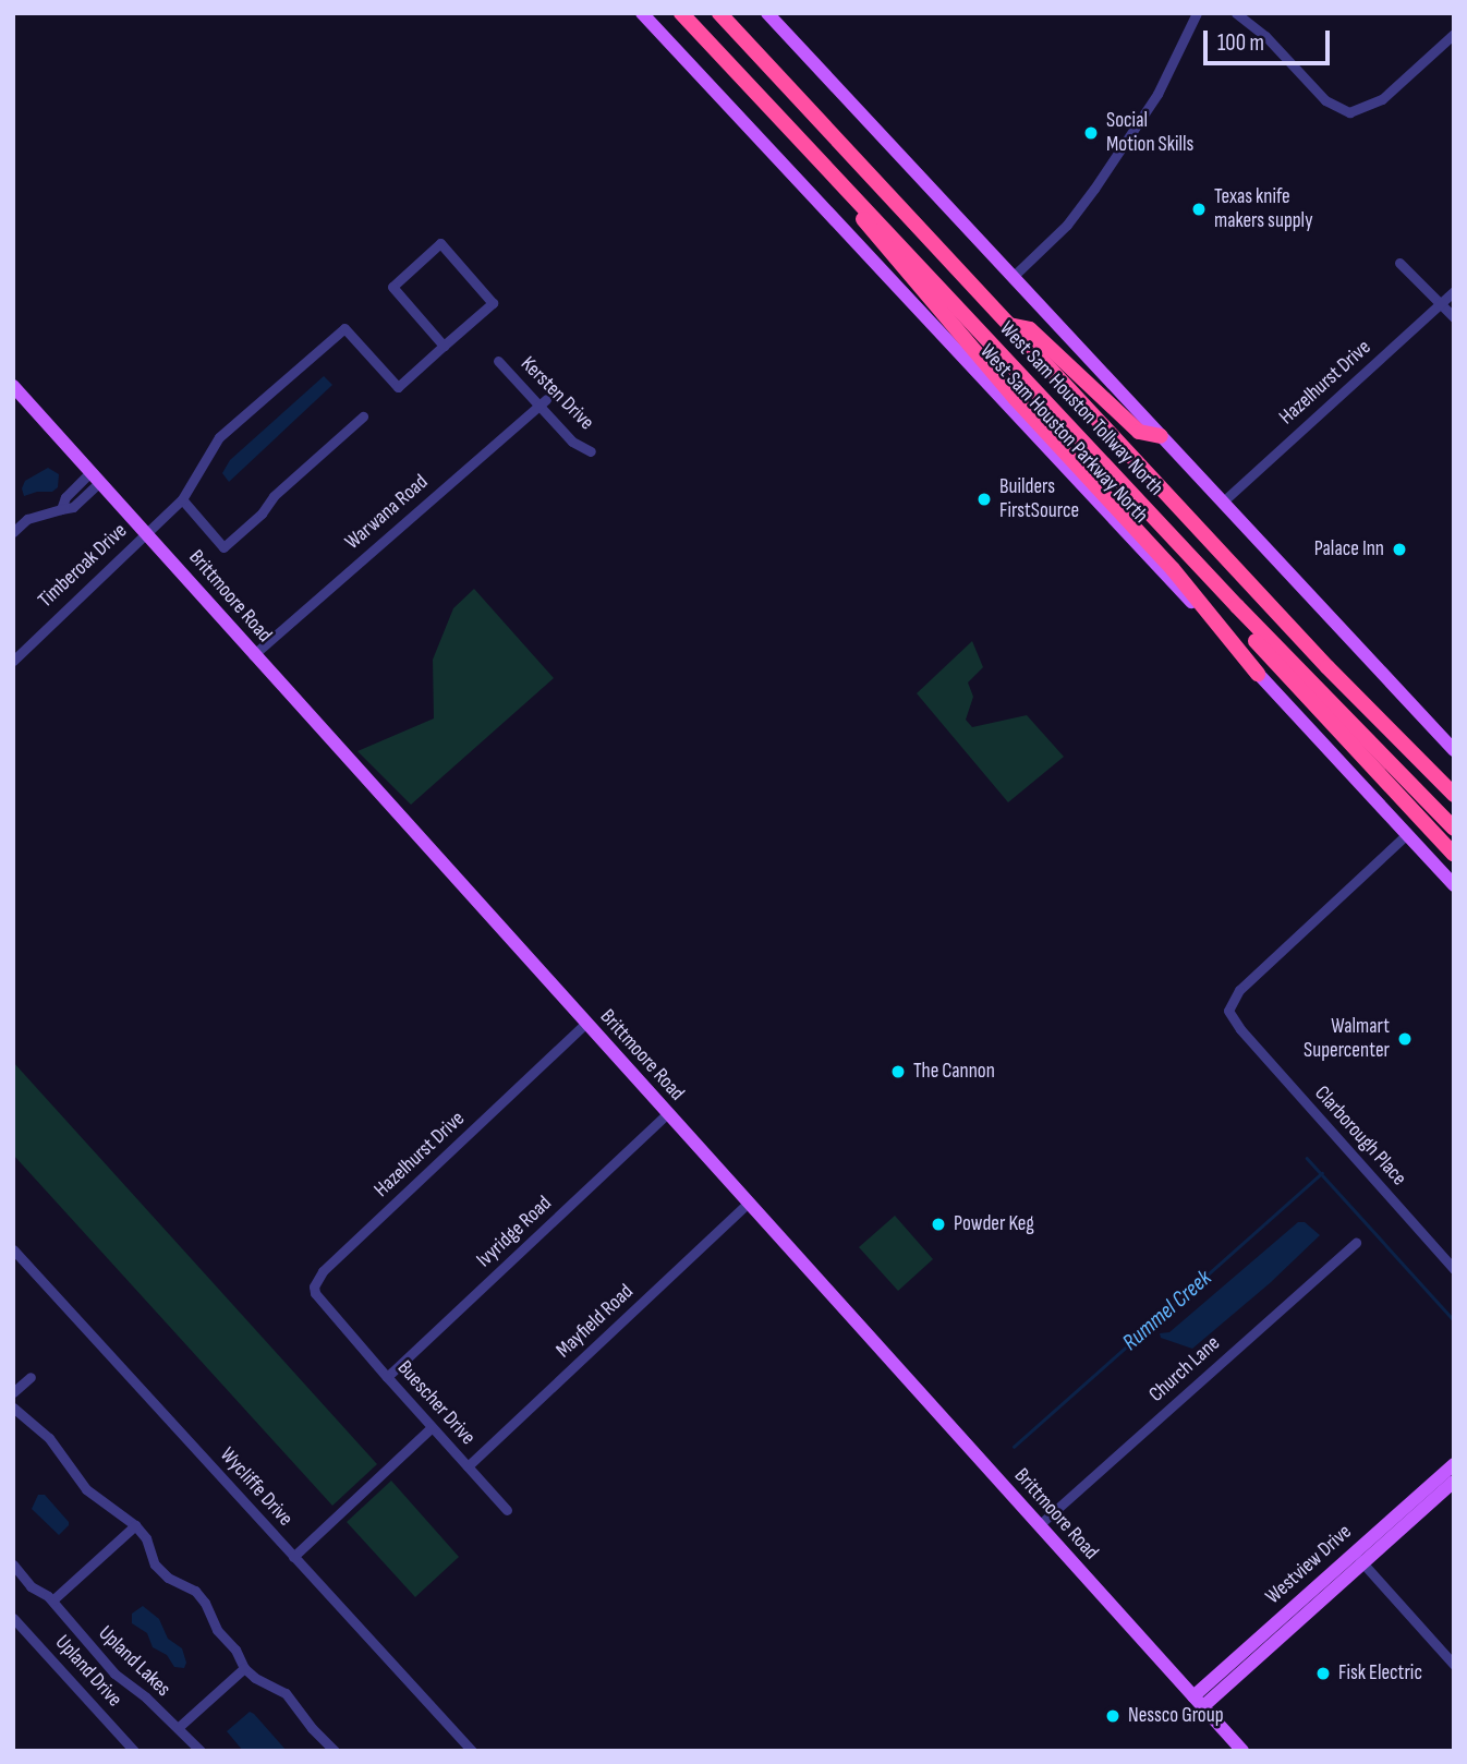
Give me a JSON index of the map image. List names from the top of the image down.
{
  "streets": {
    "highway": ["West Sam Houston Tollway North"],
    "main road": ["West Sam Houston Parkway North", "Brittmoore Road", "Westview Drive"],
    "street": [
      "Hazelhurst Drive",
      "Kersten Drive",
      "Warwana Road",
      "Timberoak Drive",
      "Clarborough Place",
      "Ivyridge Road",
      "Mayfield Road",
      "Church Lane",
      "Buescher Drive",
      "Wycliffe Drive",
      "Upland Lakes",
      "Upland Drive"
    ]
  },
  "crossings": [
    ["Hazelhurst Drive", "Brittmoore Road"],
    ["Hazelhurst Drive", "Buescher Drive"],
    ["Kersten Drive", "Warwana Road"],
    ["West Sam Houston Parkway North", "Clarborough Place"],
    ["Warwana Road", "Brittmoore Road"],
    ["Timberoak Drive", "Brittmoore Road"],
    ["Brittmoore Road", "Ivyridge Road"],
    ["Brittmoore Road", "Mayfield Road"],
    ["Brittmoore Road", "Church Lane"],
    ["Brittmoore Road", "Westview Drive"],
    ["Ivyridge Road", "Buescher Drive"],
    ["Mayfield Road", "Buescher Drive"]
  ],
  "water": ["Rummel Creek"],
  "places": [
    "Social Motion Skills",
    "Texas knife makers supply",
    "Builders FirstSource",
    "Palace Inn",
    "Walmart Supercenter",
    "The Cannon",
    "Powder Keg",
    "Fisk Electric",
    "Nessco Group"
  ],
  "scale_bar": "100 m"
}
